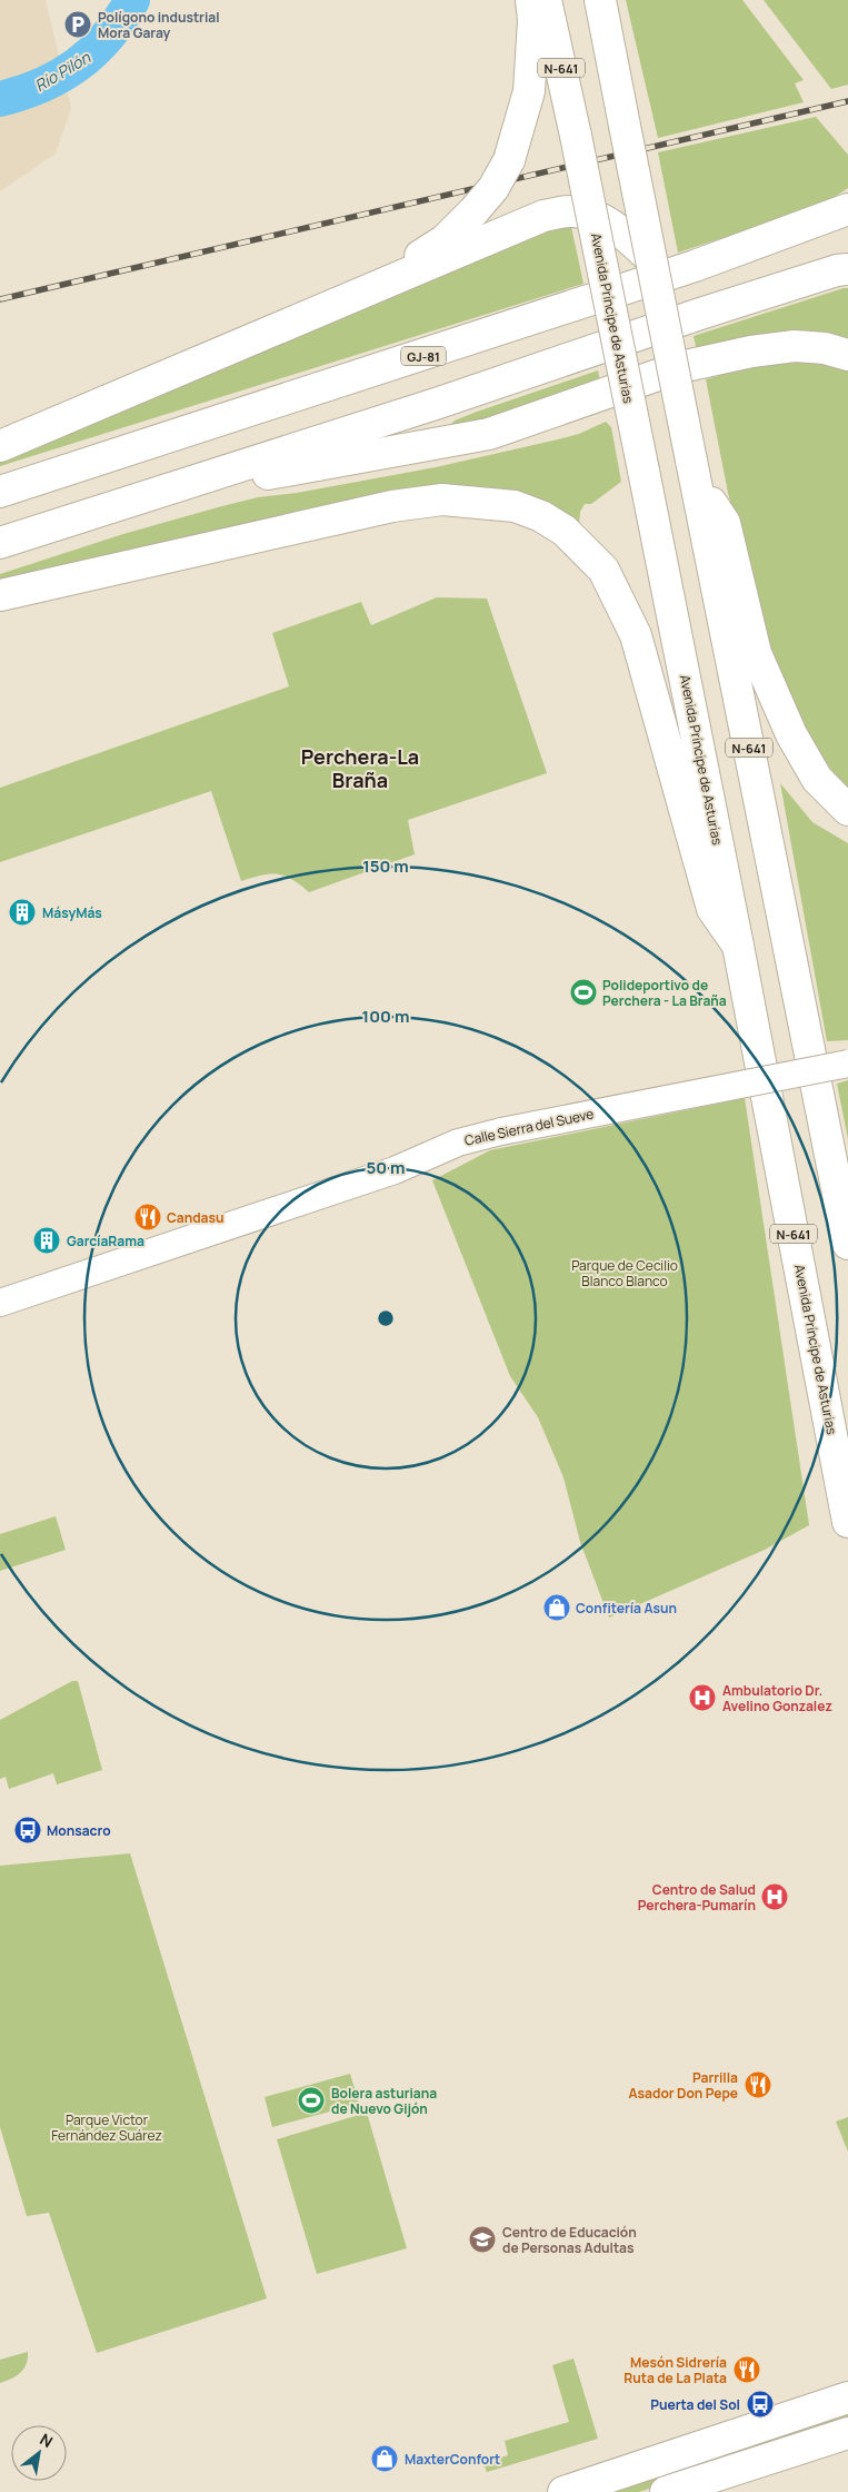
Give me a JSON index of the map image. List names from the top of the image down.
{
  "streets": {
    "main road": ["N-641", "Avenida Príncipe de Asturias", "GJ-81"],
    "street": ["Calle Sierra del Sueve"]
  },
  "districts": ["Perchera-La Braña"],
  "water": ["Río Pilón"],
  "parks": ["Parque de Cecilio Blanco Blanco", "Parque Victor Fernández Suárez"],
  "places": {
    "parking": ["Polígono industrial Mora Garay"],
    "building": ["MásyMás", "GarcíaRama"],
    "sports": ["Polideportivo de Perchera - La Braña", "Bolera asturiana de Nuevo Gijón"],
    "restaurant": ["Candasu", "Parrilla Asador Don Pepe", "Mesón Sidrería Ruta de La Plata"],
    "shop": ["Confitería Asun", "MaxterConfort"],
    "hospital": ["Ambulatorio Dr. Avelino Gonzalez", "Centro de Salud Perchera-Pumarín"],
    "bus stop": ["Monsacro", "Puerta del Sol"],
    "school or university": ["Centro de Educación de Personas Adultas"]
  },
  "north": "top right",
  "rings": ["150 m", "100 m", "50 m"]
}
